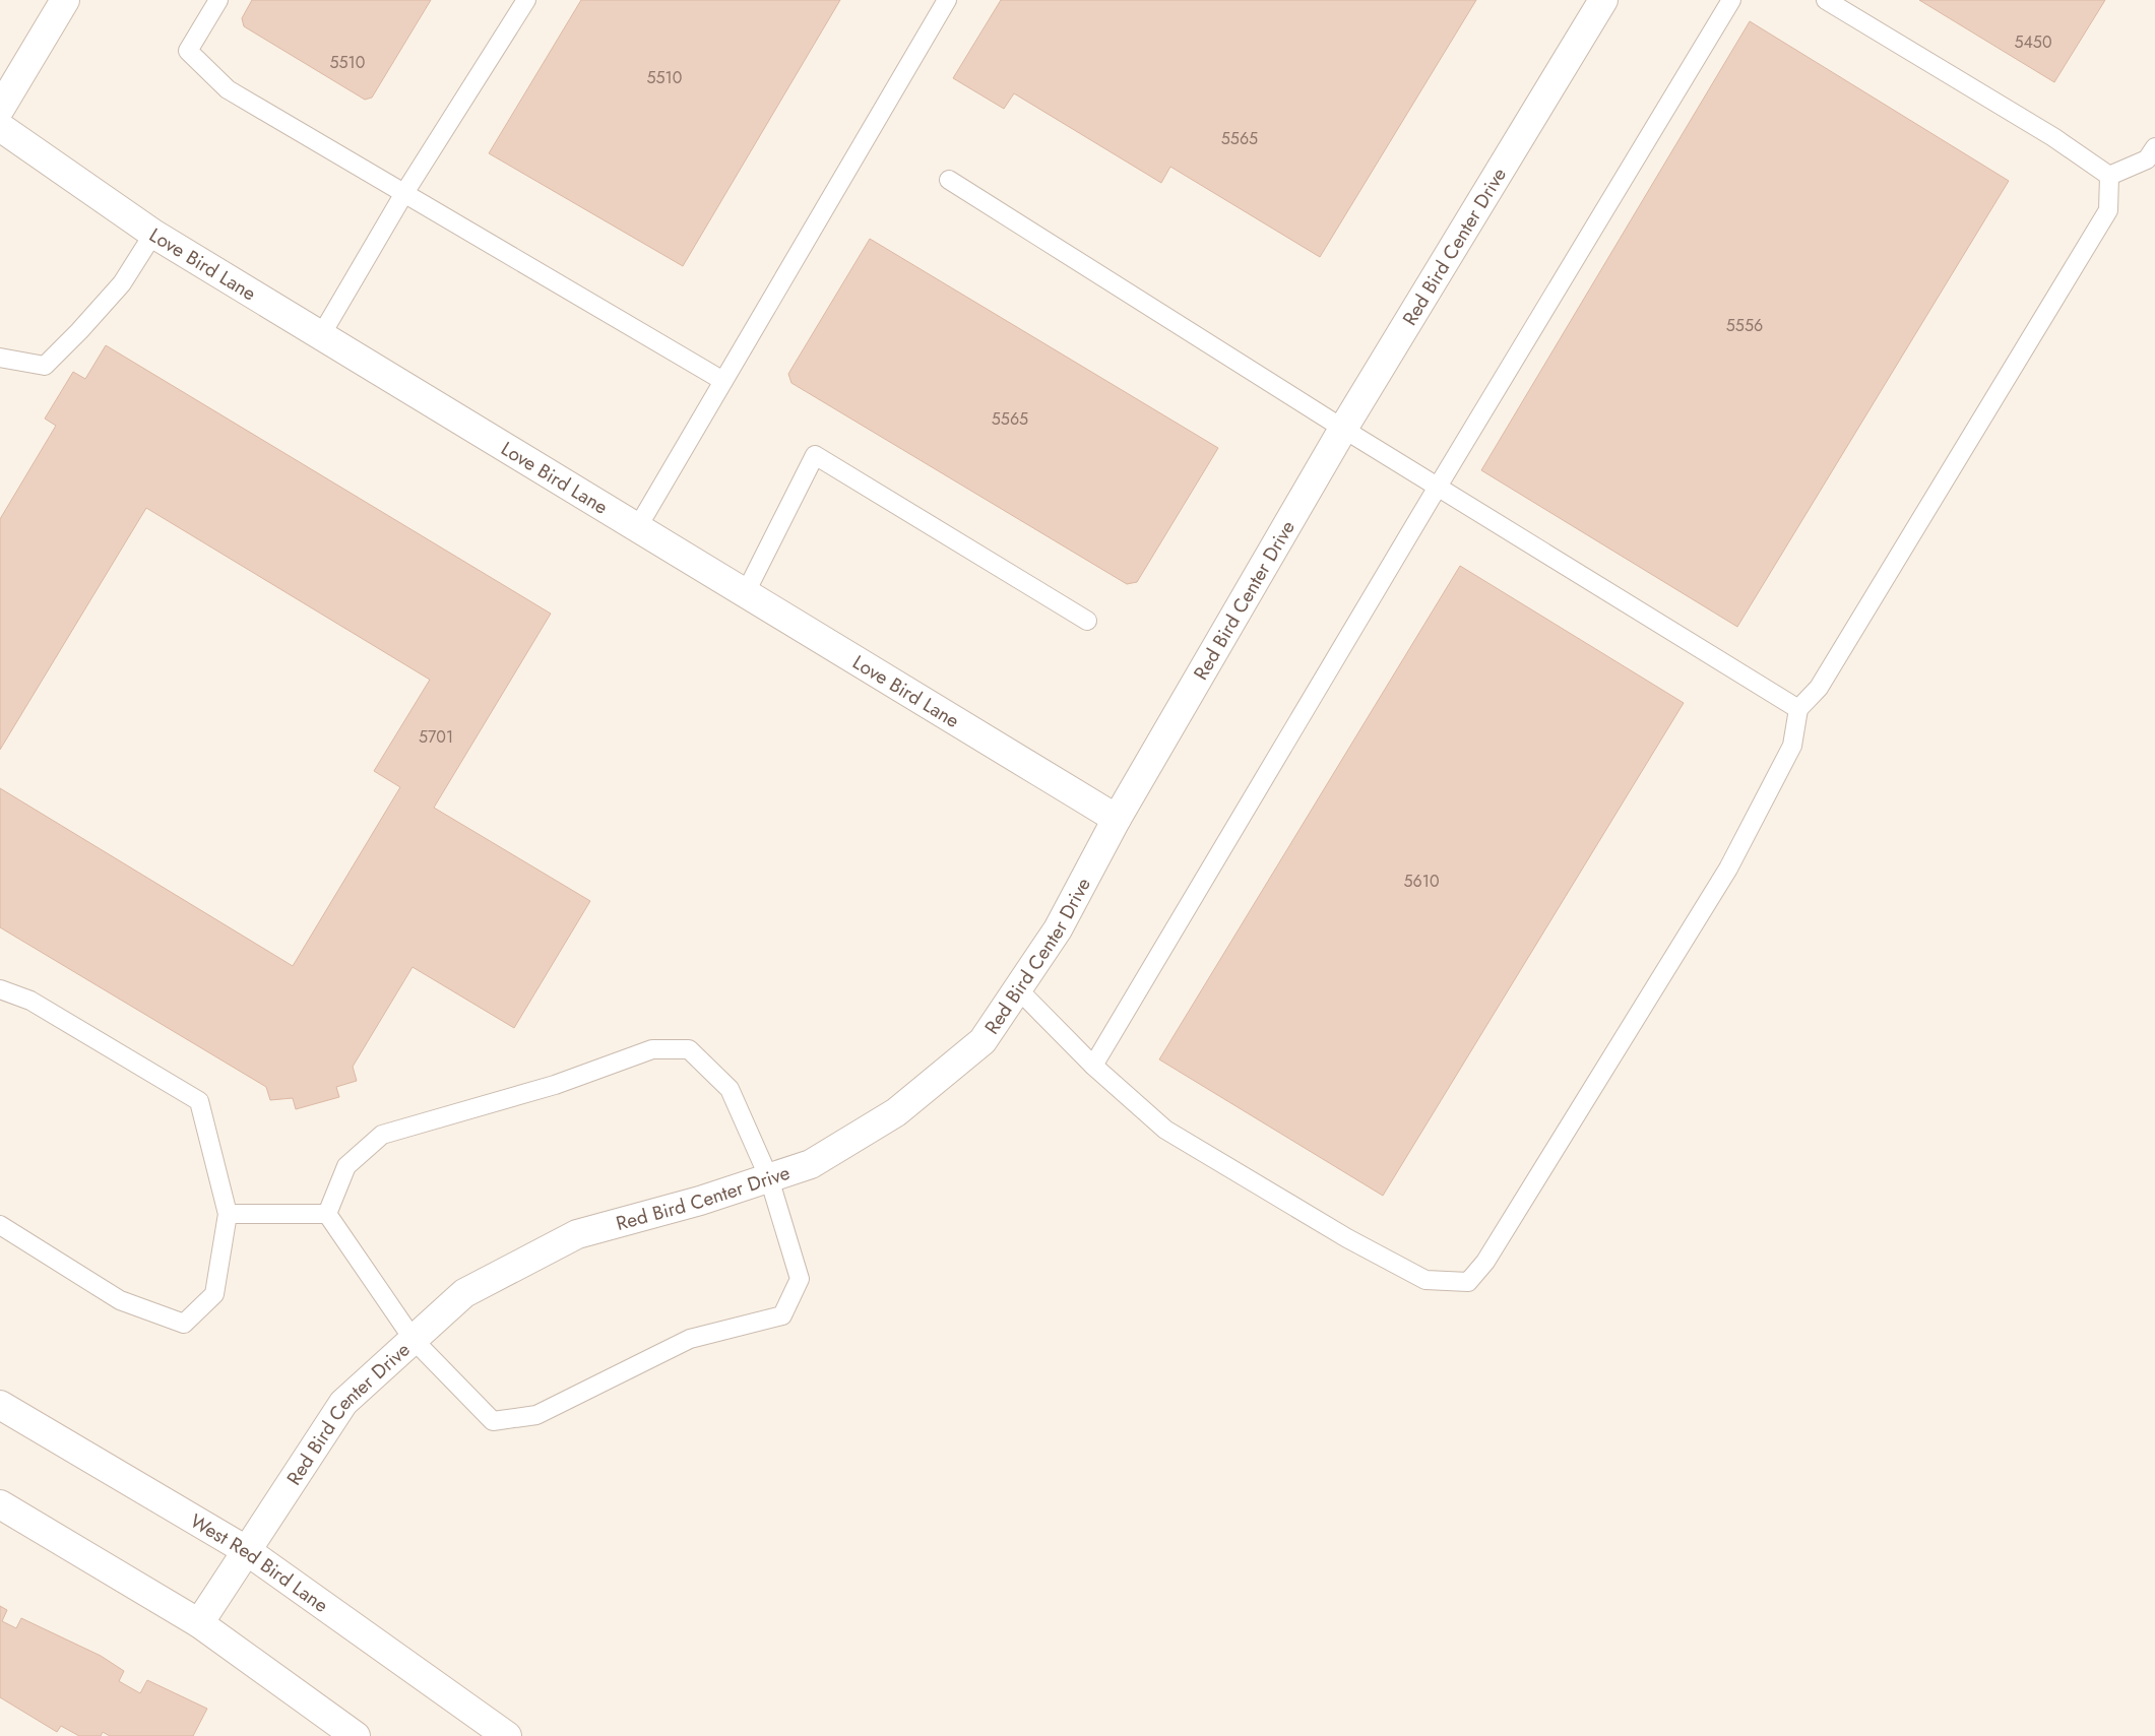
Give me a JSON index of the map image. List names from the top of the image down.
{
  "streets": {
    "street": ["Red Bird Center Drive", "Love Bird Lane", "West Red Bird Lane"]
  },
  "crossings": [
    ["Red Bird Center Drive", "Love Bird Lane"],
    ["Red Bird Center Drive", "West Red Bird Lane"]
  ],
  "house_numbers": [
    "5450",
    "5510",
    "5510",
    "5565",
    "5556",
    "5565",
    "5701",
    "5610"
  ]
}
